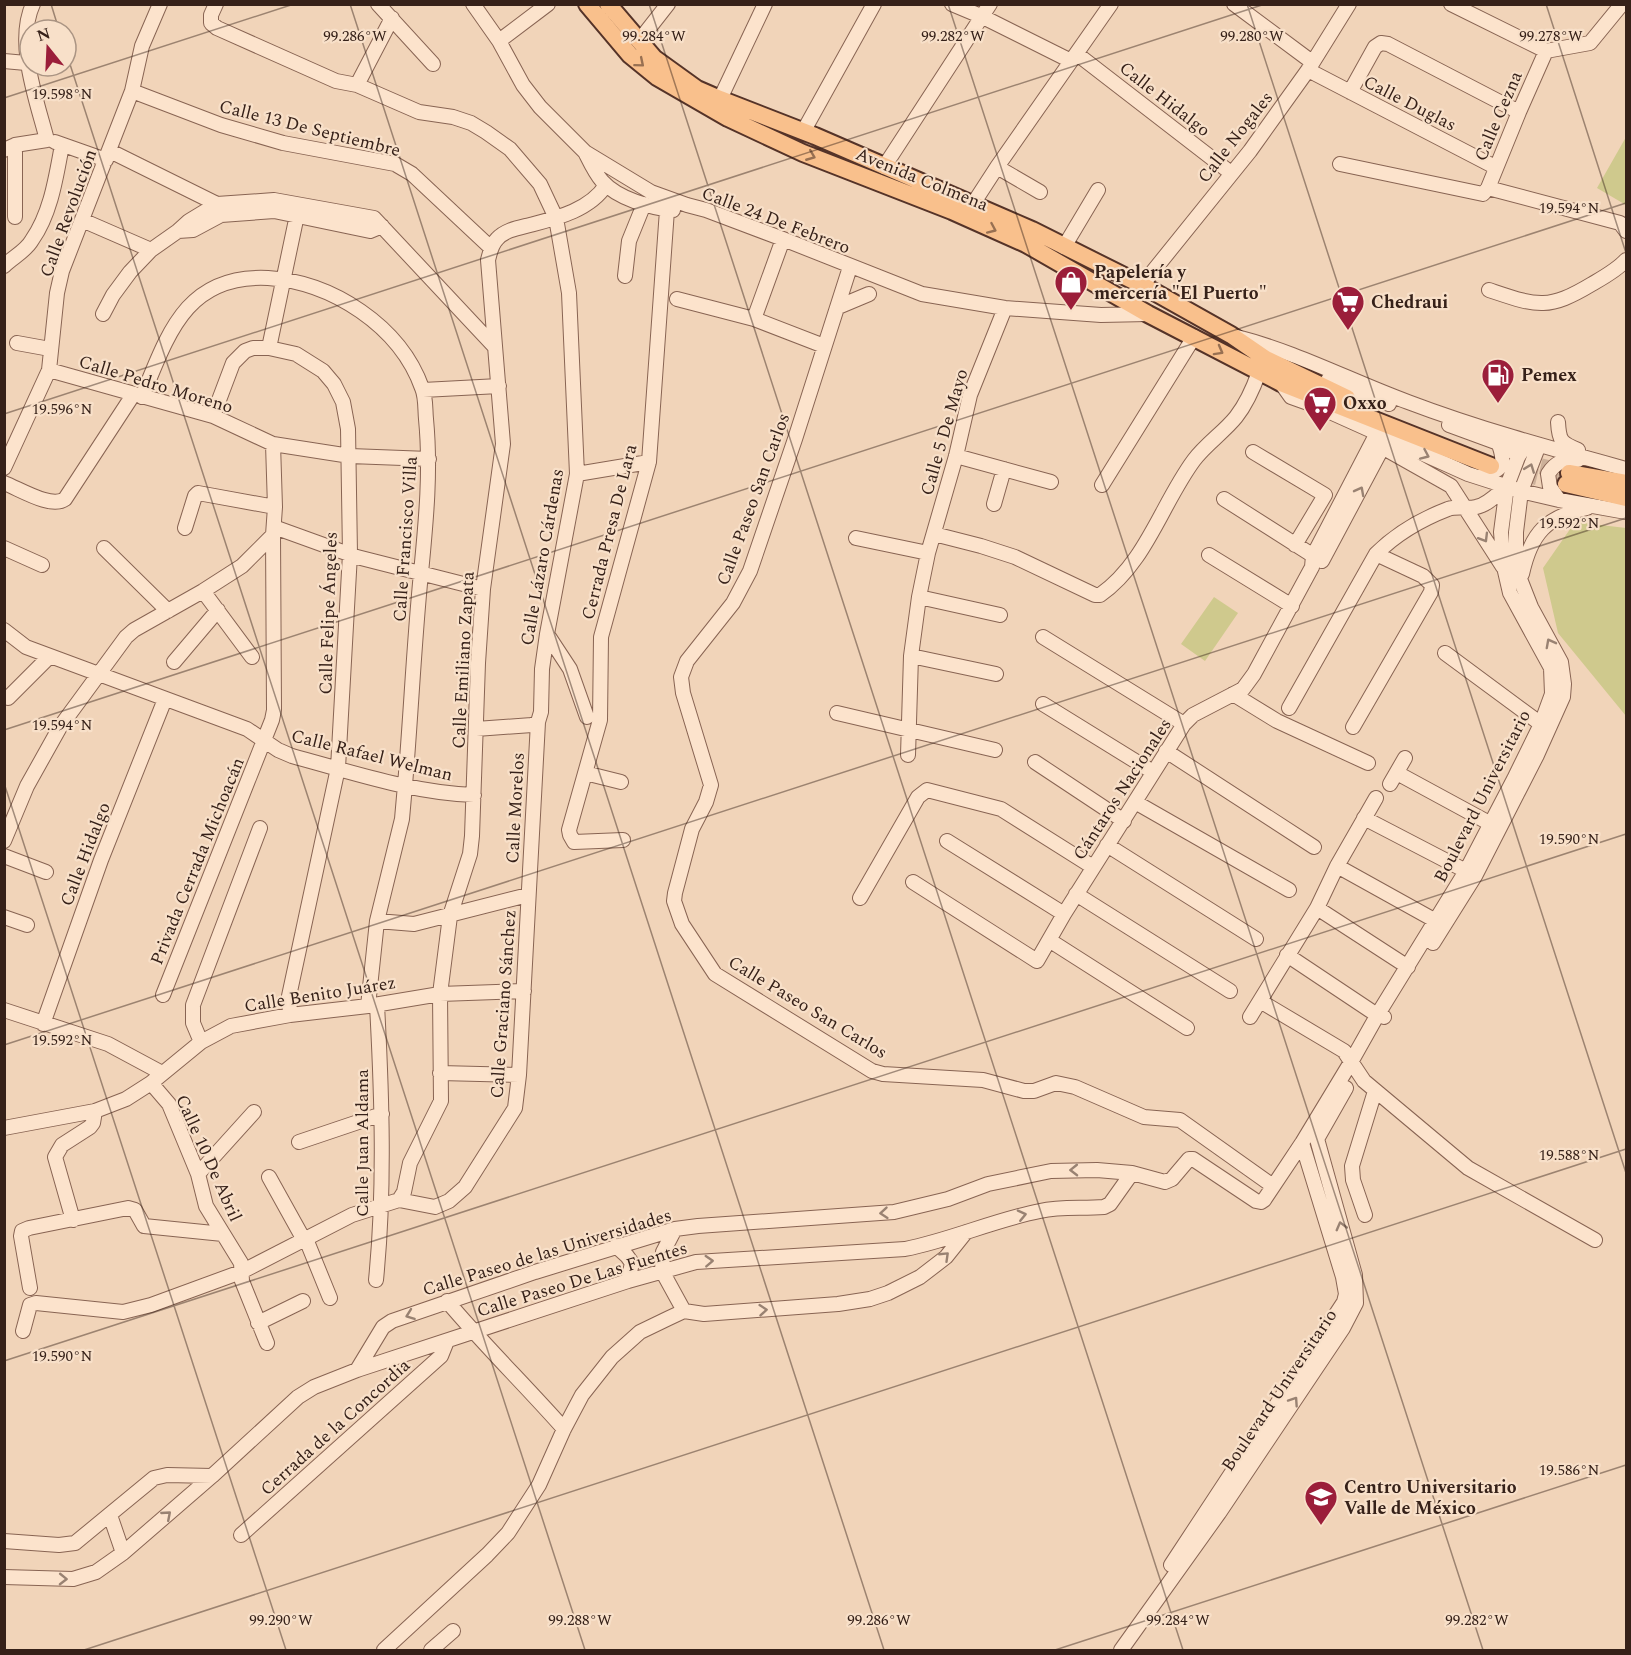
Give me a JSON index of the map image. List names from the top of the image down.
{
  "streets": {
    "main road": ["Avenida Colmena"],
    "street": [
      "Calle Hidalgo",
      "Calle Duglas",
      "Calle Cezna",
      "Calle 13 De Septiembre",
      "Calle Nogales",
      "Calle Revolución",
      "Calle 24 De Febrero",
      "Calle Pedro Moreno",
      "Calle 5 De Mayo",
      "Calle Paseo San Carlos",
      "Cerrada Presa De Lara",
      "Calle Francisco Villa",
      "Calle Lázaro Cárdenas",
      "Calle Felipe Ángeles",
      "Calle Emiliano Zapata",
      "Calle Rafael Welman",
      "Cántaros Nacionales",
      "Boulevard Universitario",
      "Calle Morelos",
      "Privada Cerrada Michoacán",
      "Calle Benito Juárez",
      "Calle Graciano Sánchez",
      "Calle Juan Aldama",
      "Calle 10 De Abril",
      "Calle Paseo de las Universidades",
      "Calle Paseo De Las Fuentes",
      "Cerrada de la Concordia"
    ]
  },
  "crossings": [
    ["Calle Hidalgo", "Calle Nogales"],
    ["Calle Hidalgo", "Calle Rafael Welman"],
    ["Calle Duglas", "Calle Cezna"],
    ["Calle Duglas", "Calle Nogales"],
    ["Calle 13 De Septiembre", "Calle Revolución"],
    ["Calle 13 De Septiembre", "Calle Emiliano Zapata"],
    ["Calle Nogales", "Avenida Colmena"],
    ["Avenida Colmena", "Calle 24 De Febrero"],
    ["Calle Revolución", "Calle Pedro Moreno"],
    ["Calle 24 De Febrero", "Calle 5 De Mayo"],
    ["Calle 24 De Febrero", "Calle Paseo San Carlos"],
    ["Calle Pedro Moreno", "Calle Francisco Villa"],
    ["Calle Pedro Moreno", "Calle Felipe Ángeles"],
    ["Calle Pedro Moreno", "Privada Cerrada Michoacán"],
    ["Calle Paseo San Carlos", "Calle Paseo de las Universidades"],
    ["Calle Francisco Villa", "Calle Rafael Welman"],
    ["Calle Francisco Villa", "Calle Benito Juárez"],
    ["Calle Francisco Villa", "Calle Juan Aldama"],
    ["Calle Lázaro Cárdenas", "Calle Morelos"],
    ["Calle Felipe Ángeles", "Calle Rafael Welman"],
    ["Calle Felipe Ángeles", "Calle Benito Juárez"],
    ["Calle Emiliano Zapata", "Calle Rafael Welman"],
    ["Calle Emiliano Zapata", "Calle Benito Juárez"],
    ["Calle Emiliano Zapata", "Calle Graciano Sánchez"],
    ["Calle Rafael Welman", "Privada Cerrada Michoacán"],
    ["Calle Morelos", "Calle Graciano Sánchez"],
    ["Calle Benito Juárez", "Calle Graciano Sánchez"],
    ["Calle Benito Juárez", "Calle Juan Aldama"],
    ["Calle Benito Juárez", "Calle 10 De Abril"],
    ["Calle Paseo de las Universidades", "Calle Paseo De Las Fuentes"],
    ["Calle Paseo De Las Fuentes", "Cerrada de la Concordia"]
  ],
  "places": {
    "shop": ["Papelería y mercería \"El Puerto\""],
    "supermarket": ["Chedraui", "Oxxo"],
    "fuel station": ["Pemex"],
    "school or university": ["Centro Universitario Valle de México"]
  },
  "north": "top",
  "coordinates": [
    "99.286°W",
    "99.284°W",
    "99.282°W",
    "99.280°W",
    "99.278°W",
    "19.598°N",
    "19.594°N",
    "19.596°N",
    "19.592°N",
    "19.590°N",
    "19.588°N",
    "19.586°N",
    "99.290°W",
    "99.288°W"
  ]
}
